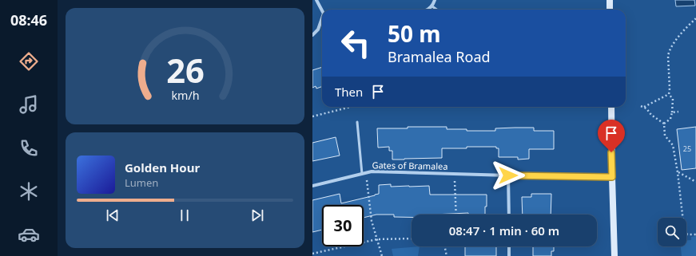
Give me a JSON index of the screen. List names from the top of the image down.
{
  "streets": {
    "street": ["Gates of Bramalea"]
  },
  "house_numbers": ["25"],
  "page": {
    "tabs": "08:46",
    "turn": ["50 m", "Bramalea Road"],
    "then": "Then",
    "song": ["Golden Hour", "Lumen"],
    "limit": "30",
    "trip": "08:47 · 1 min · 60 m",
    "gauge": ["26", "km/h"]
  }
}
